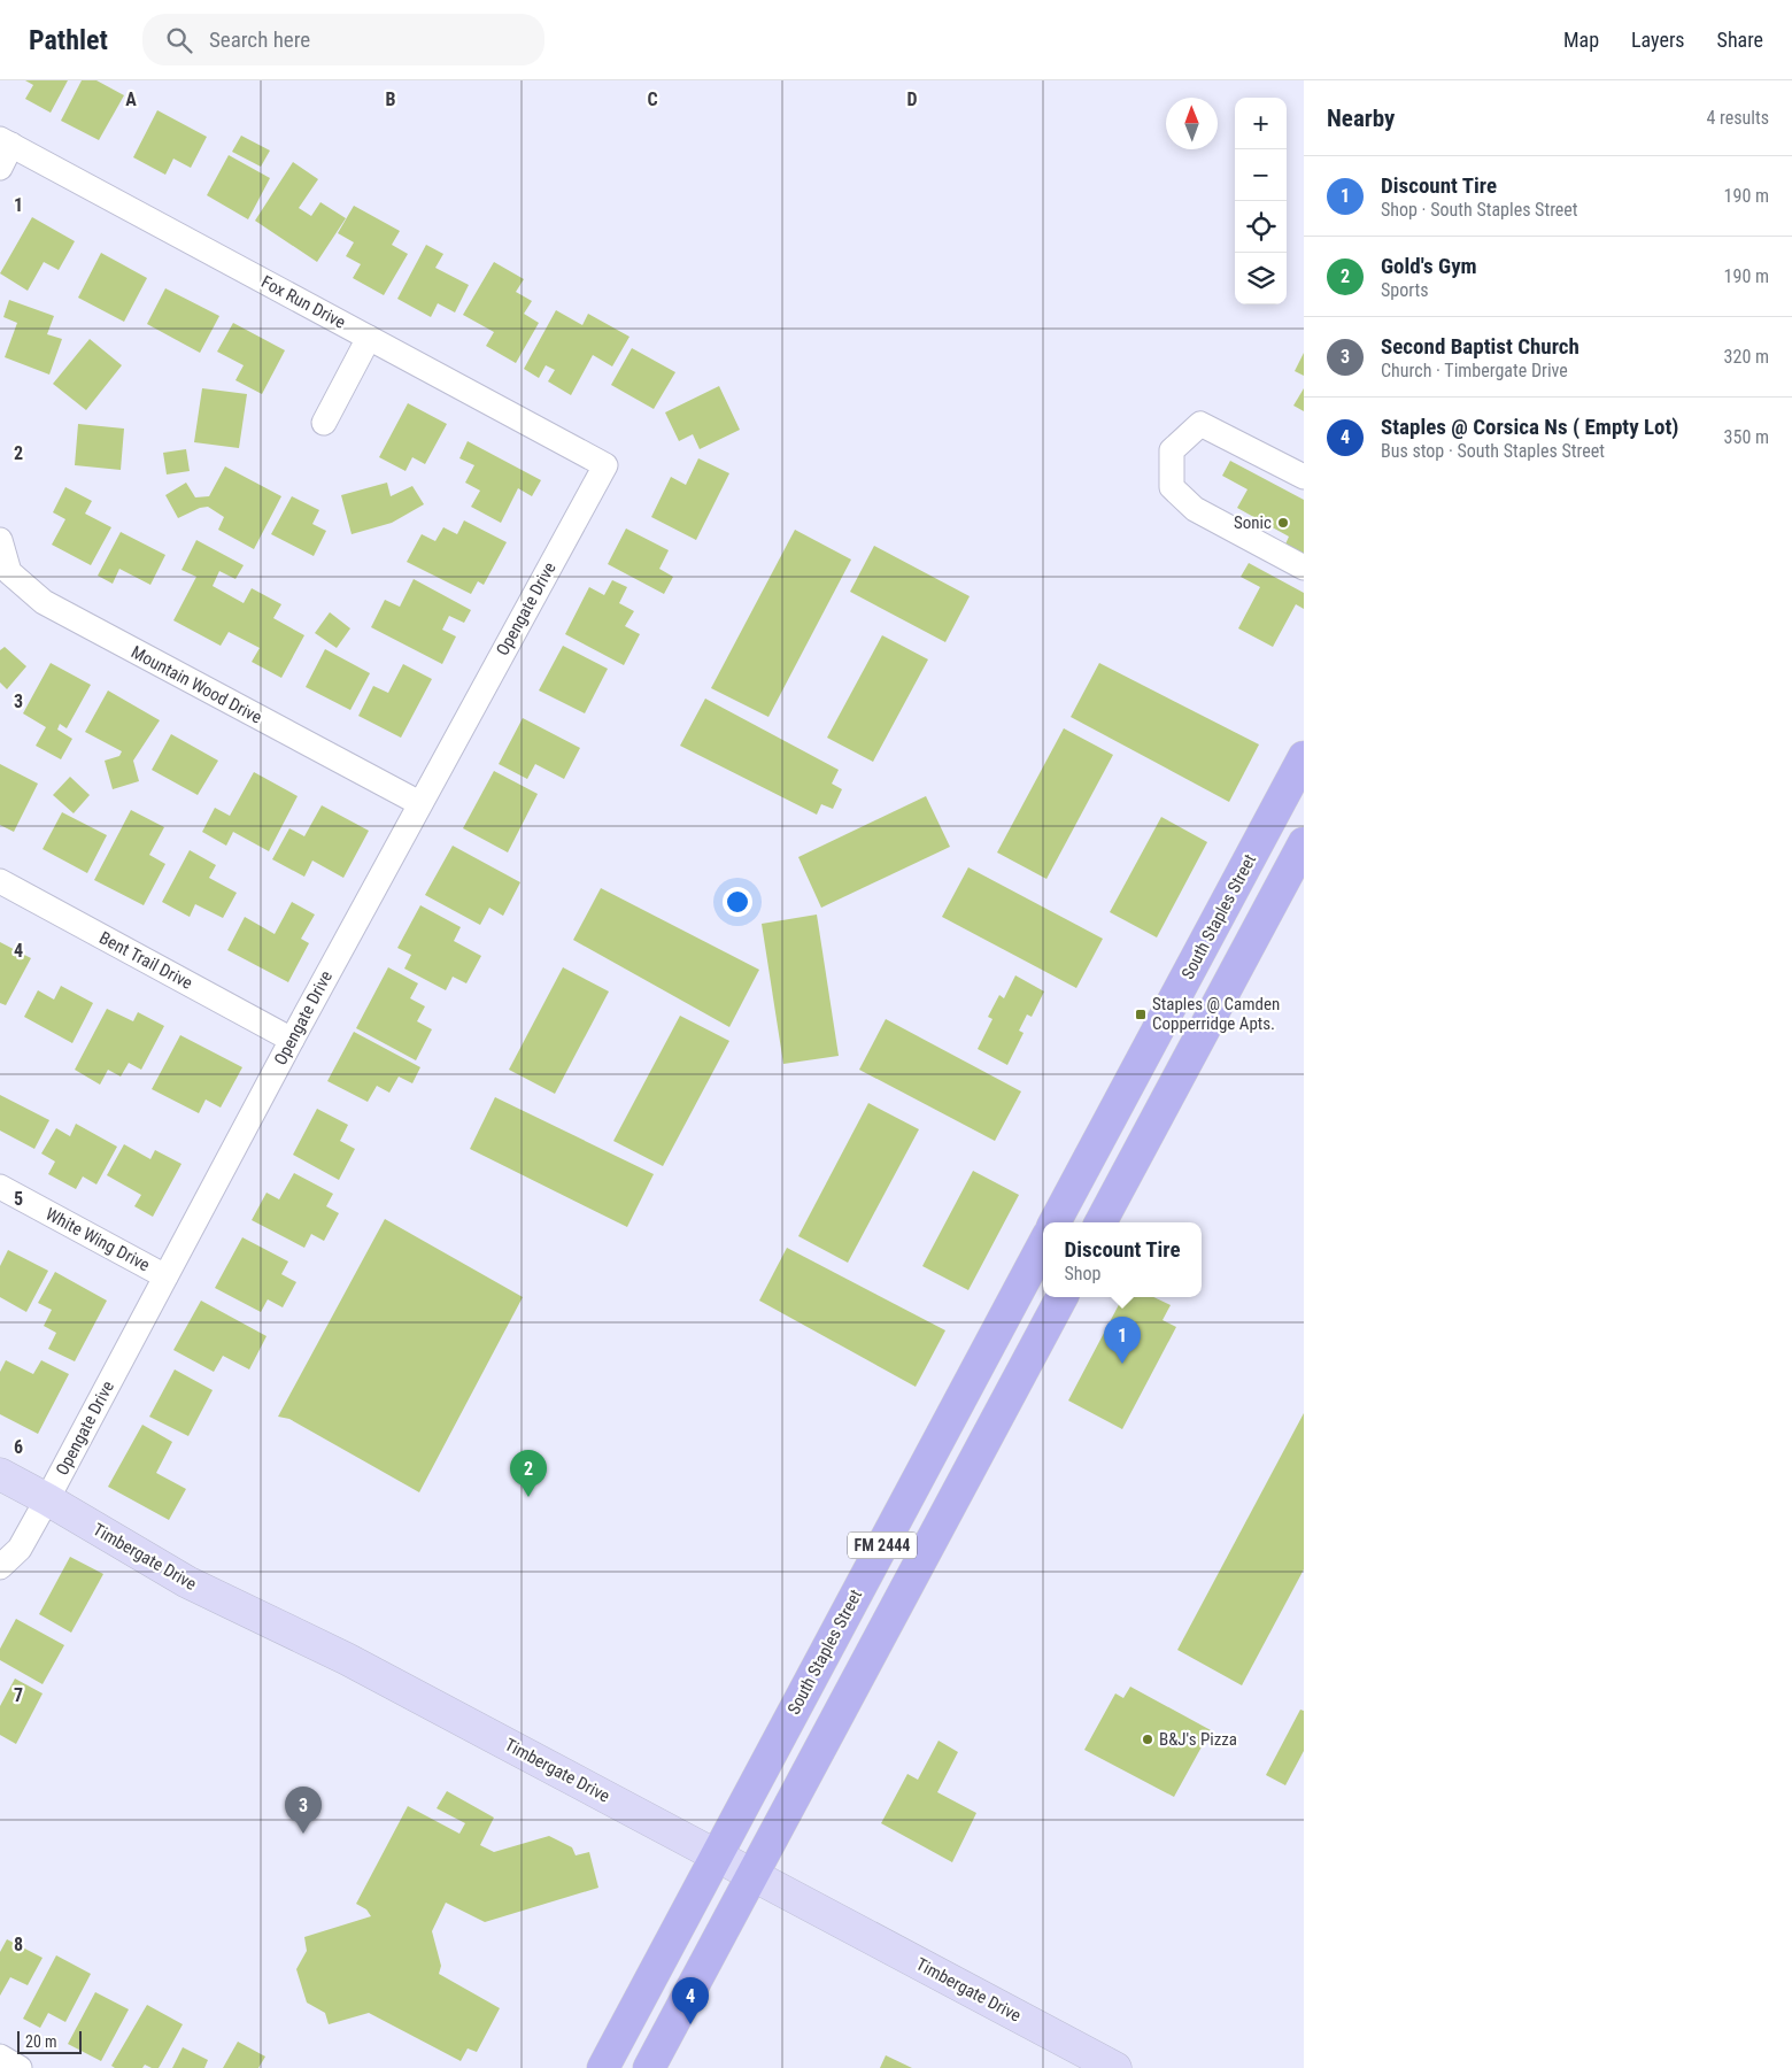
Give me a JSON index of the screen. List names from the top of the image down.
{
  "streets": {
    "main road": ["South Staples Street", "FM 2444"],
    "street": [
      "Fox Run Drive",
      "Opengate Drive",
      "Mountain Wood Drive",
      "Bent Trail Drive",
      "White Wing Drive",
      "Timbergate Drive"
    ]
  },
  "crossings": [
    ["Fox Run Drive", "Opengate Drive"],
    ["Opengate Drive", "Mountain Wood Drive"],
    ["Opengate Drive", "Bent Trail Drive"],
    ["Opengate Drive", "White Wing Drive"],
    ["Opengate Drive", "Timbergate Drive"],
    ["South Staples Street", "Timbergate Drive"],
    ["FM 2444", "Timbergate Drive"]
  ],
  "places": {
    "other": ["Sonic", "B&J's Pizza"],
    "transit": ["Staples @ Camden Copperridge Apts."]
  },
  "scale_bar": "20 m",
  "north": "top",
  "page": {
    "header": "Pathlet",
    "search": "Search here",
    "nav": ["Map", "Layers", "Share"],
    "heading": ["Nearby", "4 results"],
    "map_buttons": ["+", "−"],
    "list": [
      {
        "mark": "1",
        "name": "Discount Tire",
        "note": "Shop · South Staples Street",
        "value": "190 m"
      },
      {
        "mark": "2",
        "name": "Gold's Gym",
        "note": "Sports",
        "value": "190 m"
      },
      {
        "mark": "3",
        "name": "Second Baptist Church",
        "note": "Church · Timbergate Drive",
        "value": "320 m"
      },
      {
        "mark": "4",
        "name": "Staples @ Corsica Ns ( Empty Lot)",
        "note": "Bus stop · South Staples Street",
        "value": "350 m"
      }
    ],
    "popup": ["Discount Tire", "Shop"],
    "pins": [
      "1",
      "2",
      "3",
      "4"
    ],
    "scale": "20 m"
  },
  "grid": {
    "columns": [
      "A",
      "B",
      "C",
      "D"
    ],
    "rows": [
      "1",
      "2",
      "3",
      "4",
      "5",
      "6",
      "7",
      "8"
    ]
  }
}
